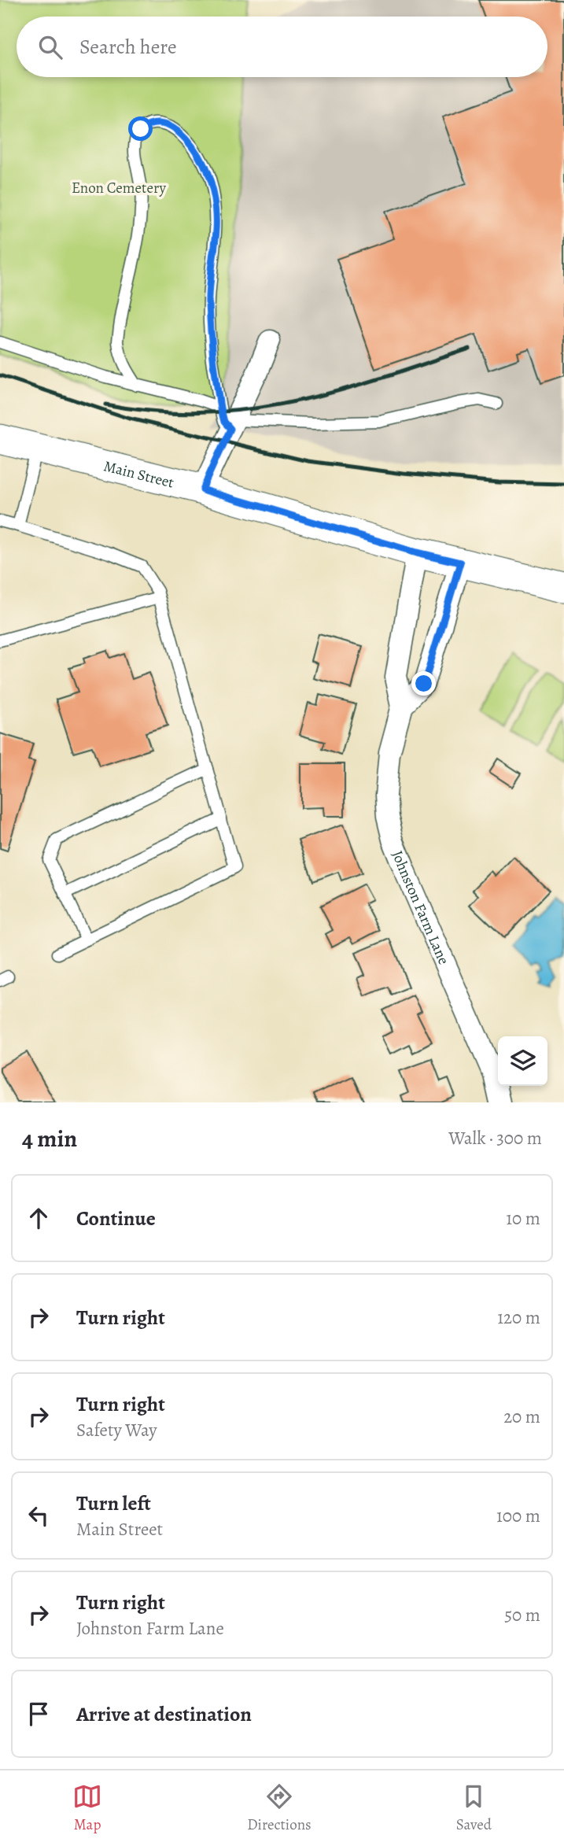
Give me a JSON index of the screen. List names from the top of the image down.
{
  "streets": {
    "main road": ["Main Street"],
    "street": ["Johnston Farm Lane"]
  },
  "crossings": [
    ["Main Street", "Johnston Farm Lane"]
  ],
  "parks": ["Enon Cemetery"],
  "page": {
    "search": "Search here",
    "heading": ["4 min", "Walk · 300 m"],
    "list": [
      ["Continue", "10 m"],
      ["Turn right", "120 m"],
      ["Turn right", "Safety Way", "20 m"],
      ["Turn left", "Main Street", "100 m"],
      ["Turn right", "Johnston Farm Lane", "50 m"],
      "Arrive at destination"
    ],
    "nav": ["Map", "Directions", "Saved"]
  }
}
